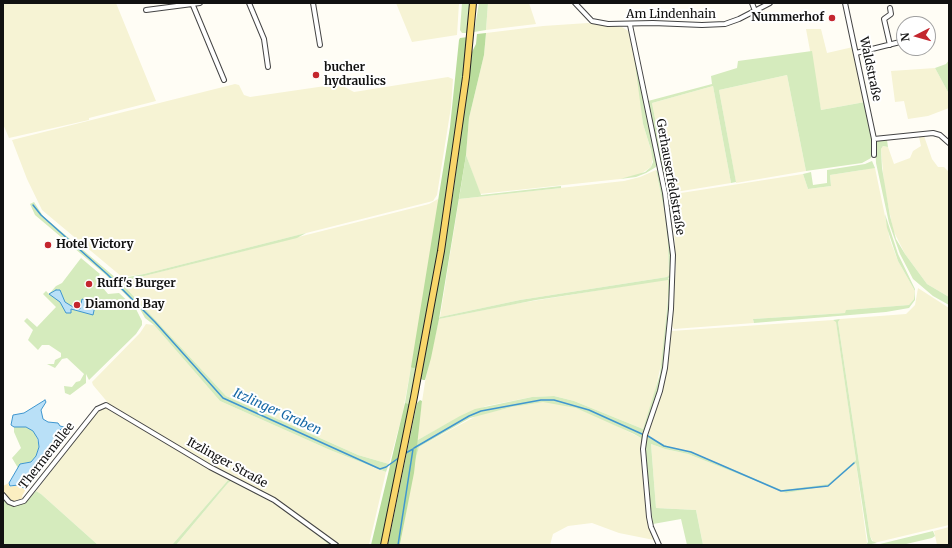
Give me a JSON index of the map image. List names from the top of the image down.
{
  "streets": {
    "street": [
      "Am Lindenhain",
      "Waldstraße",
      "Gerhauserfeldstraße",
      "Thermenallee",
      "Itzlinger Straße"
    ]
  },
  "crossings": [
    ["Am Lindenhain", "Gerhauserfeldstraße"],
    ["Thermenallee", "Itzlinger Straße"]
  ],
  "water": ["Itzlinger Graben"],
  "places": [
    "Nummerhof",
    "bucher hydraulics",
    "Hotel Victory",
    "Ruff's Burger",
    "Diamond Bay"
  ],
  "north": "left"
}
